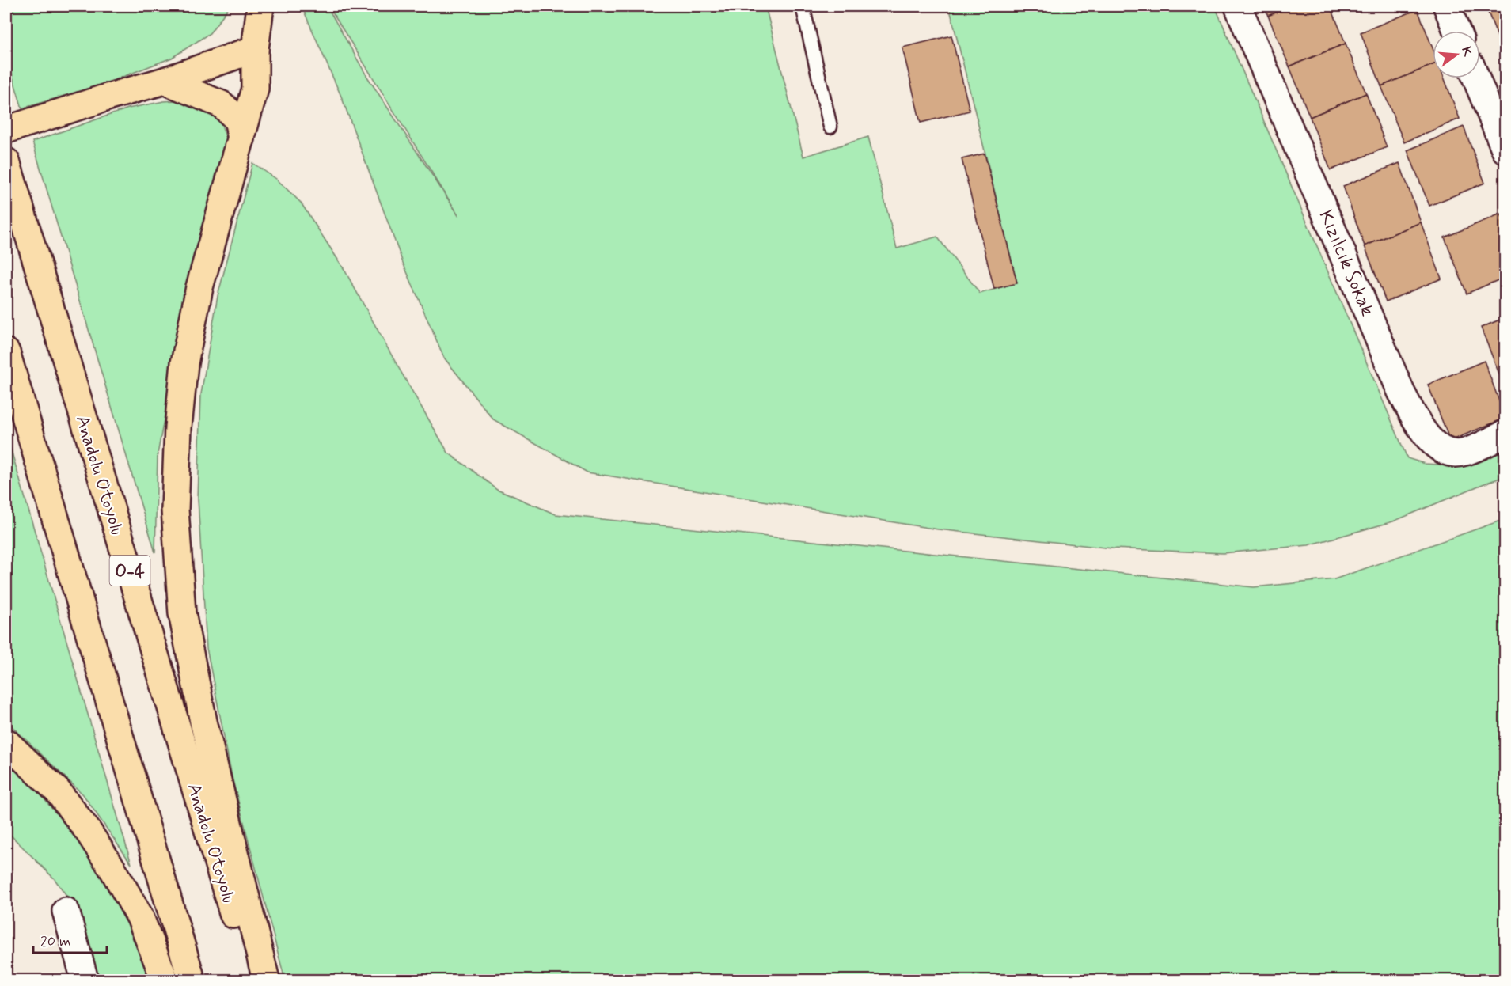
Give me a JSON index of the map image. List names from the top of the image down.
{
  "streets": {
    "highway": ["Anadolu Otoyolu", "O-4"],
    "street": ["Kızılcık Sokak"]
  },
  "scale_bar": "20 m",
  "north": "right"
}
